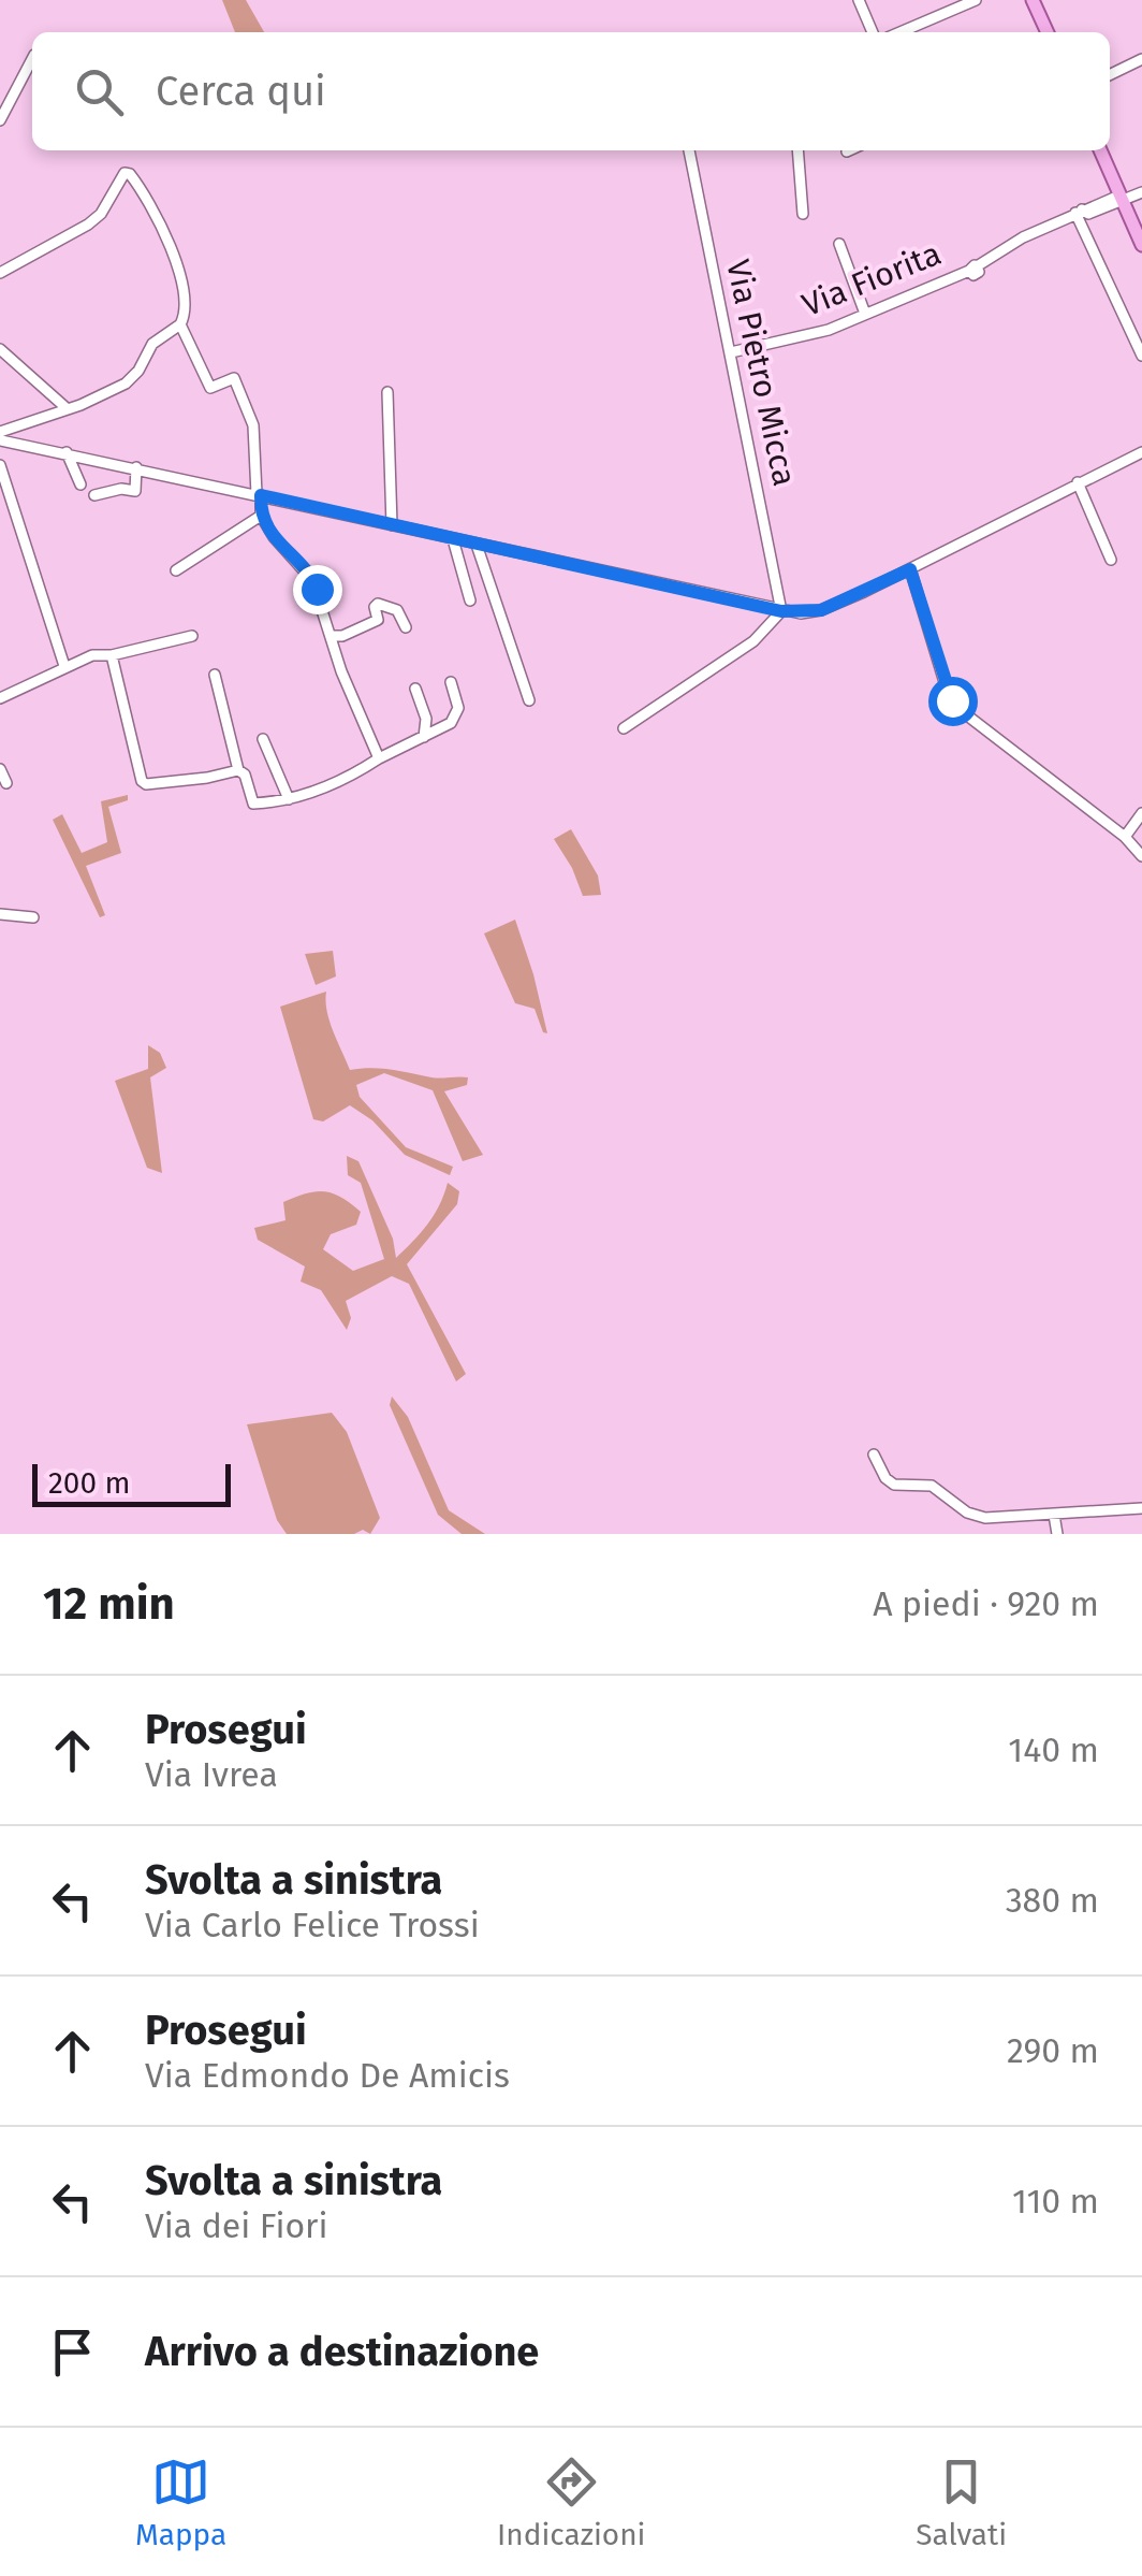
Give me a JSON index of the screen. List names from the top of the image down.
{
  "streets": {
    "street": ["Via Fiorita", "Via Pietro Micca"]
  },
  "crossings": [
    ["Via Fiorita", "Via Pietro Micca"]
  ],
  "scale_bar": "200 m",
  "page": {
    "search": "Cerca qui",
    "scale": "200 m",
    "heading": ["12 min", "A piedi · 920 m"],
    "list": [
      ["Prosegui", "Via Ivrea", "140 m"],
      ["Svolta a sinistra", "Via Carlo Felice Trossi", "380 m"],
      ["Prosegui", "Via Edmondo De Amicis", "290 m"],
      ["Svolta a sinistra", "Via dei Fiori", "110 m"],
      "Arrivo a destinazione"
    ],
    "nav": ["Mappa", "Indicazioni", "Salvati"]
  }
}
